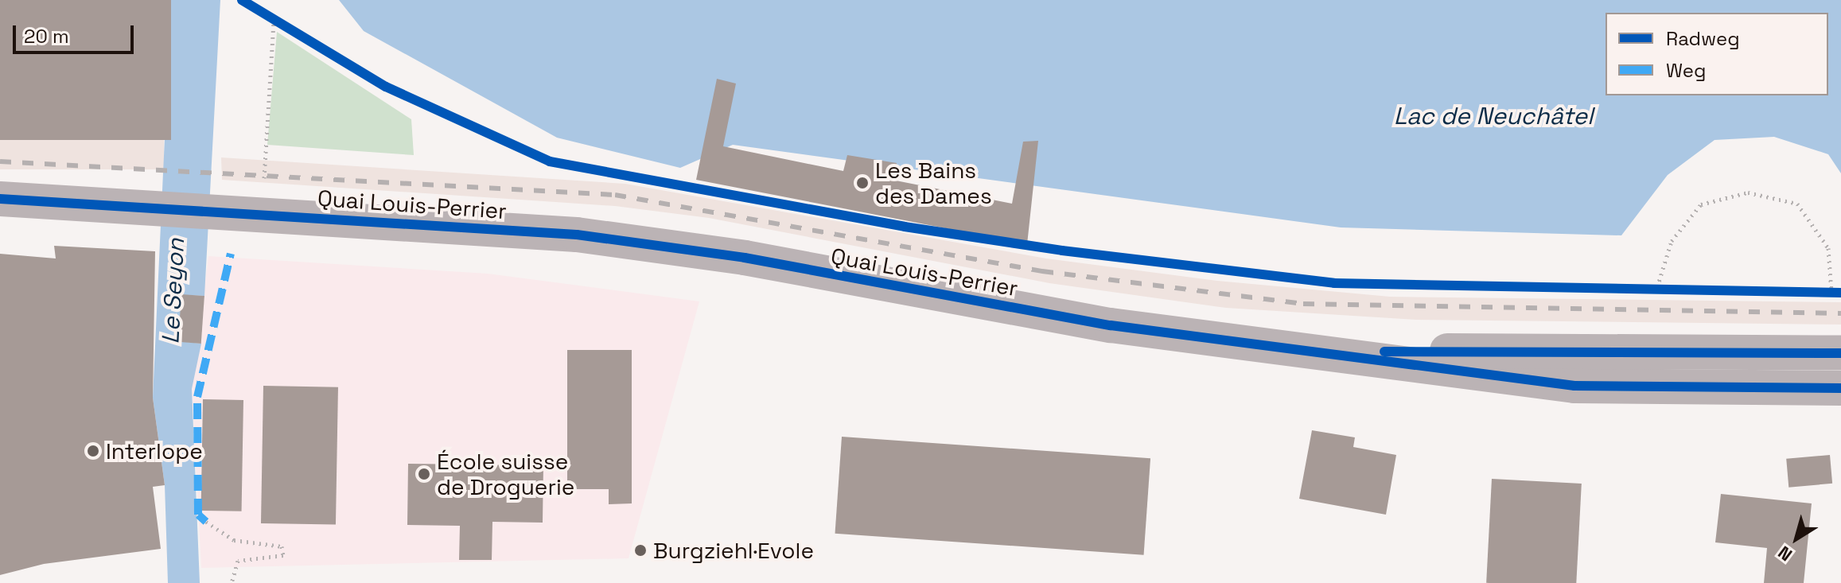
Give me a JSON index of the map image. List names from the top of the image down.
{
  "streets": {
    "main road": ["Quai Louis-Perrier"]
  },
  "water": ["Lac de Neuchâtel", "Le Seyon"],
  "places": [
    "Les Bains des Dames",
    "Interlope",
    "École suisse de Droguerie",
    "Burgziehl·Evole"
  ],
  "legend": ["Radweg", "Weg"],
  "scale_bar": "20 m",
  "north": "bottom left"
}
